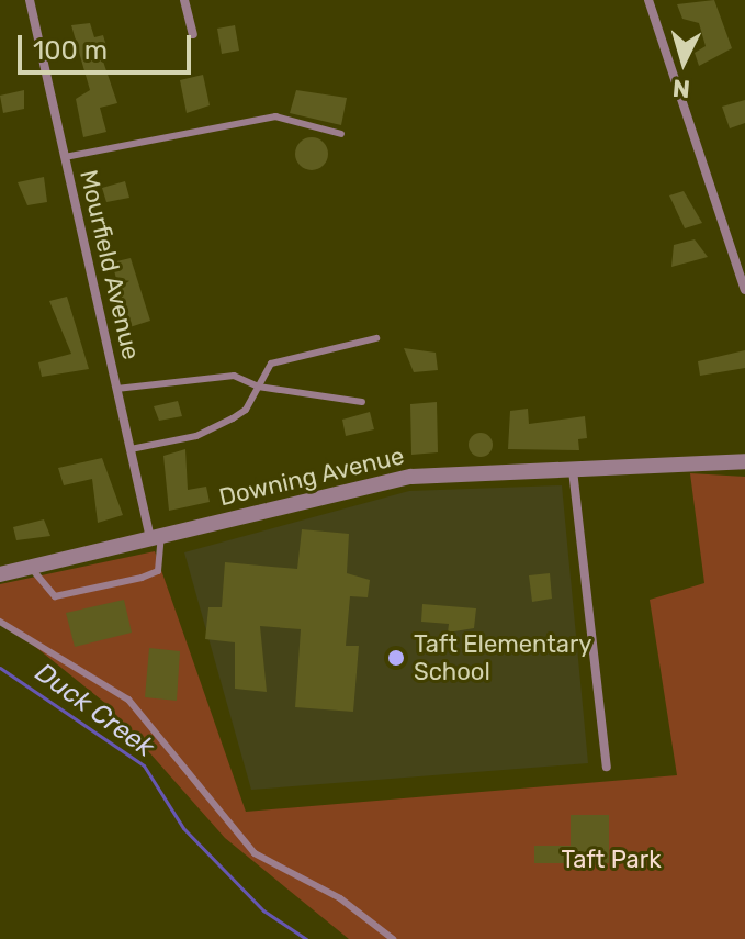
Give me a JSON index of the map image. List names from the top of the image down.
{
  "streets": {
    "street": ["Mourfield Avenue", "Downing Avenue"]
  },
  "crossings": [
    ["Mourfield Avenue", "Downing Avenue"]
  ],
  "water": ["Duck Creek"],
  "parks": ["Taft Park"],
  "places": ["Taft Elementary School"],
  "scale_bar": "100 m",
  "north": "bottom"
}
